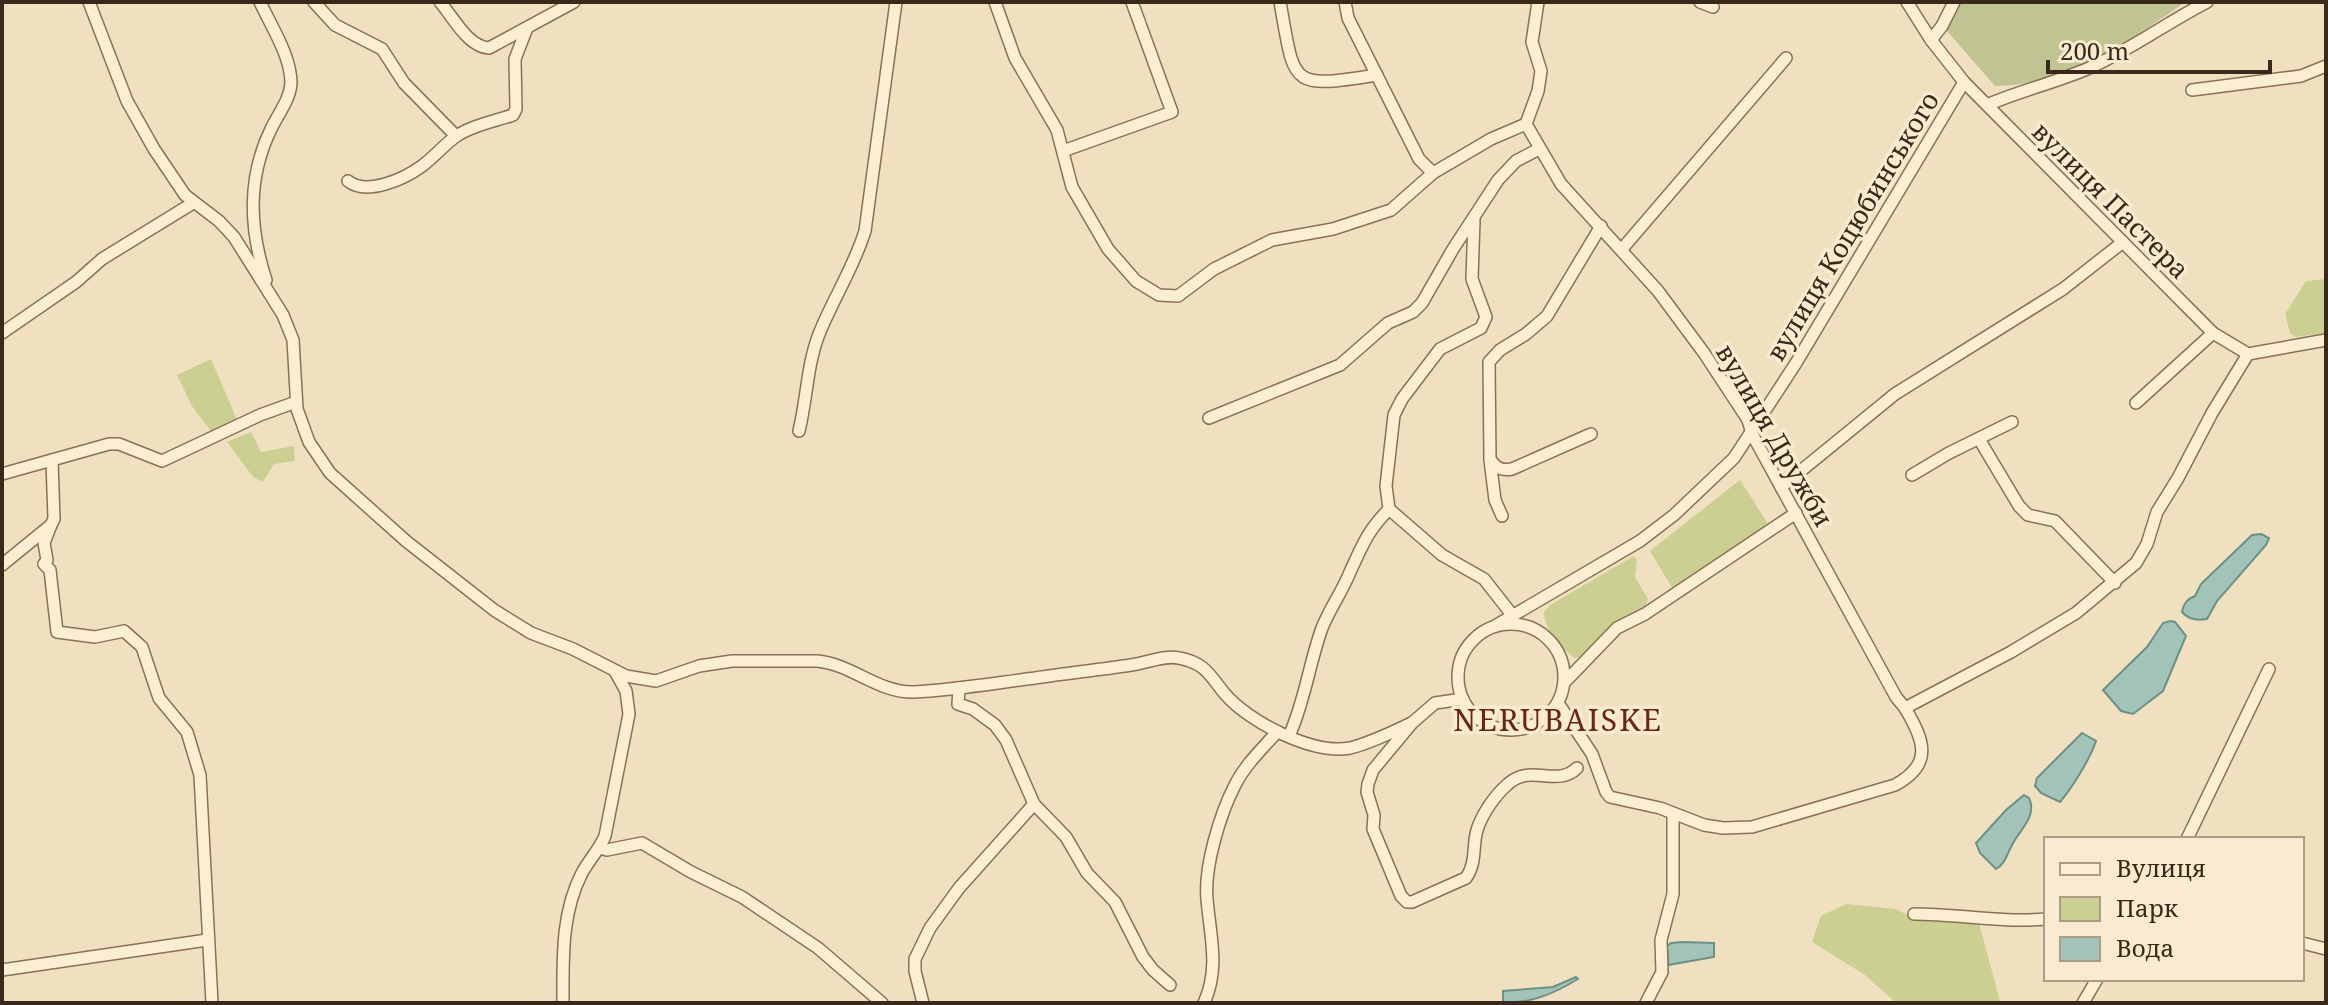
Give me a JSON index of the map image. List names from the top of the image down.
{
  "streets": {
    "street": ["вулиця Пастера", "вулиця Коцюбинського", "вулиця Дружби"]
  },
  "crossings": [
    ["вулиця Пастера", "вулиця Коцюбинського"],
    ["вулиця Коцюбинського", "вулиця Дружби"]
  ],
  "districts": ["NERUBAISKE"],
  "legend": ["Вулиця", "Парк", "Вода"],
  "scale_bar": "200 m"
}
